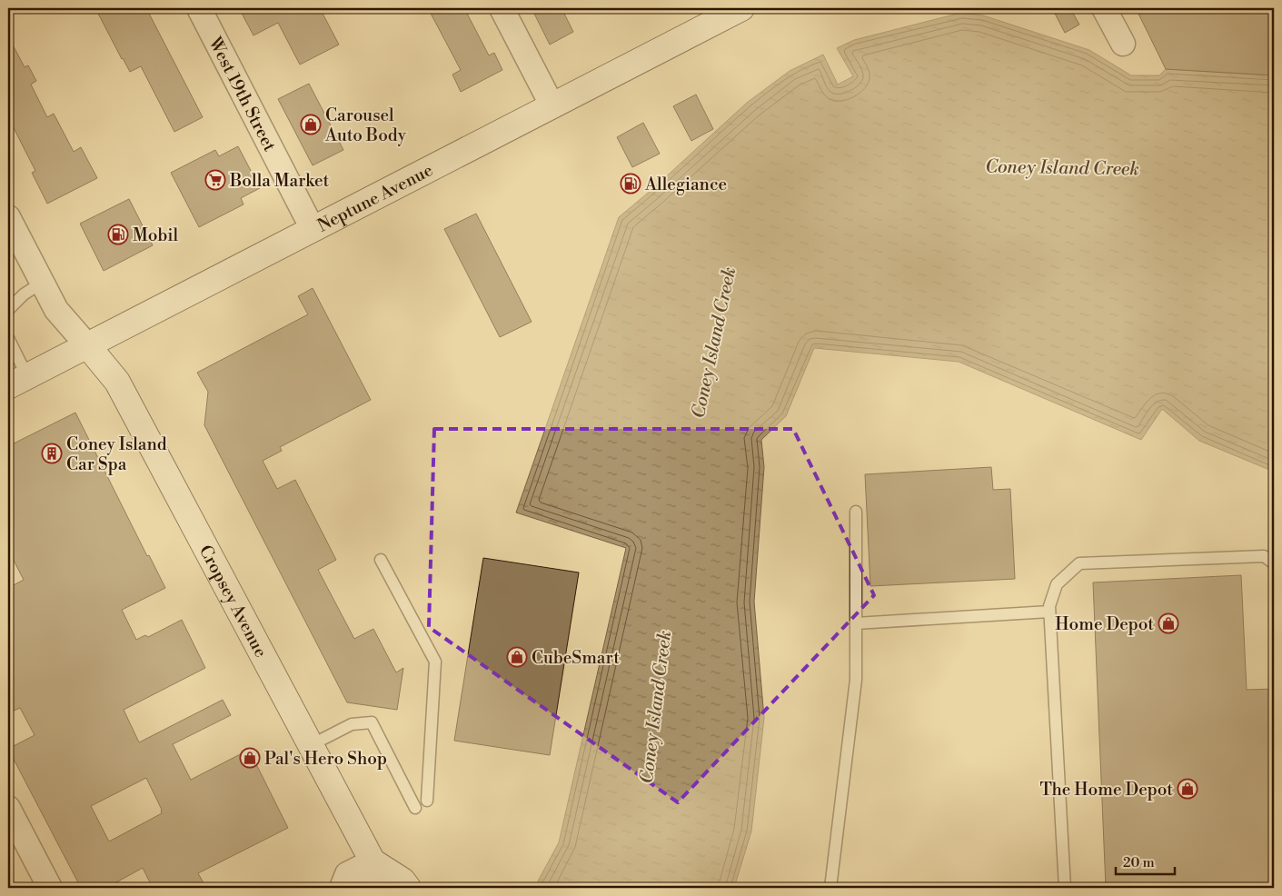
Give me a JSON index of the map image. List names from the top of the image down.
{
  "streets": {
    "main road": ["Neptune Avenue", "Cropsey Avenue"],
    "street": ["West 19th Street"]
  },
  "crossings": [
    ["West 19th Street", "Neptune Avenue"],
    ["Neptune Avenue", "Cropsey Avenue"]
  ],
  "water": ["Coney Island Creek"],
  "places": {
    "shop": [
      "Carousel Auto Body",
      "Home Depot",
      "CubeSmart",
      "Pal's Hero Shop",
      "The Home Depot"
    ],
    "supermarket": ["Bolla Market"],
    "fuel station": ["Allegiance", "Mobil"],
    "building": ["Coney Island Car Spa"]
  },
  "scale_bar": "20 m"
}
